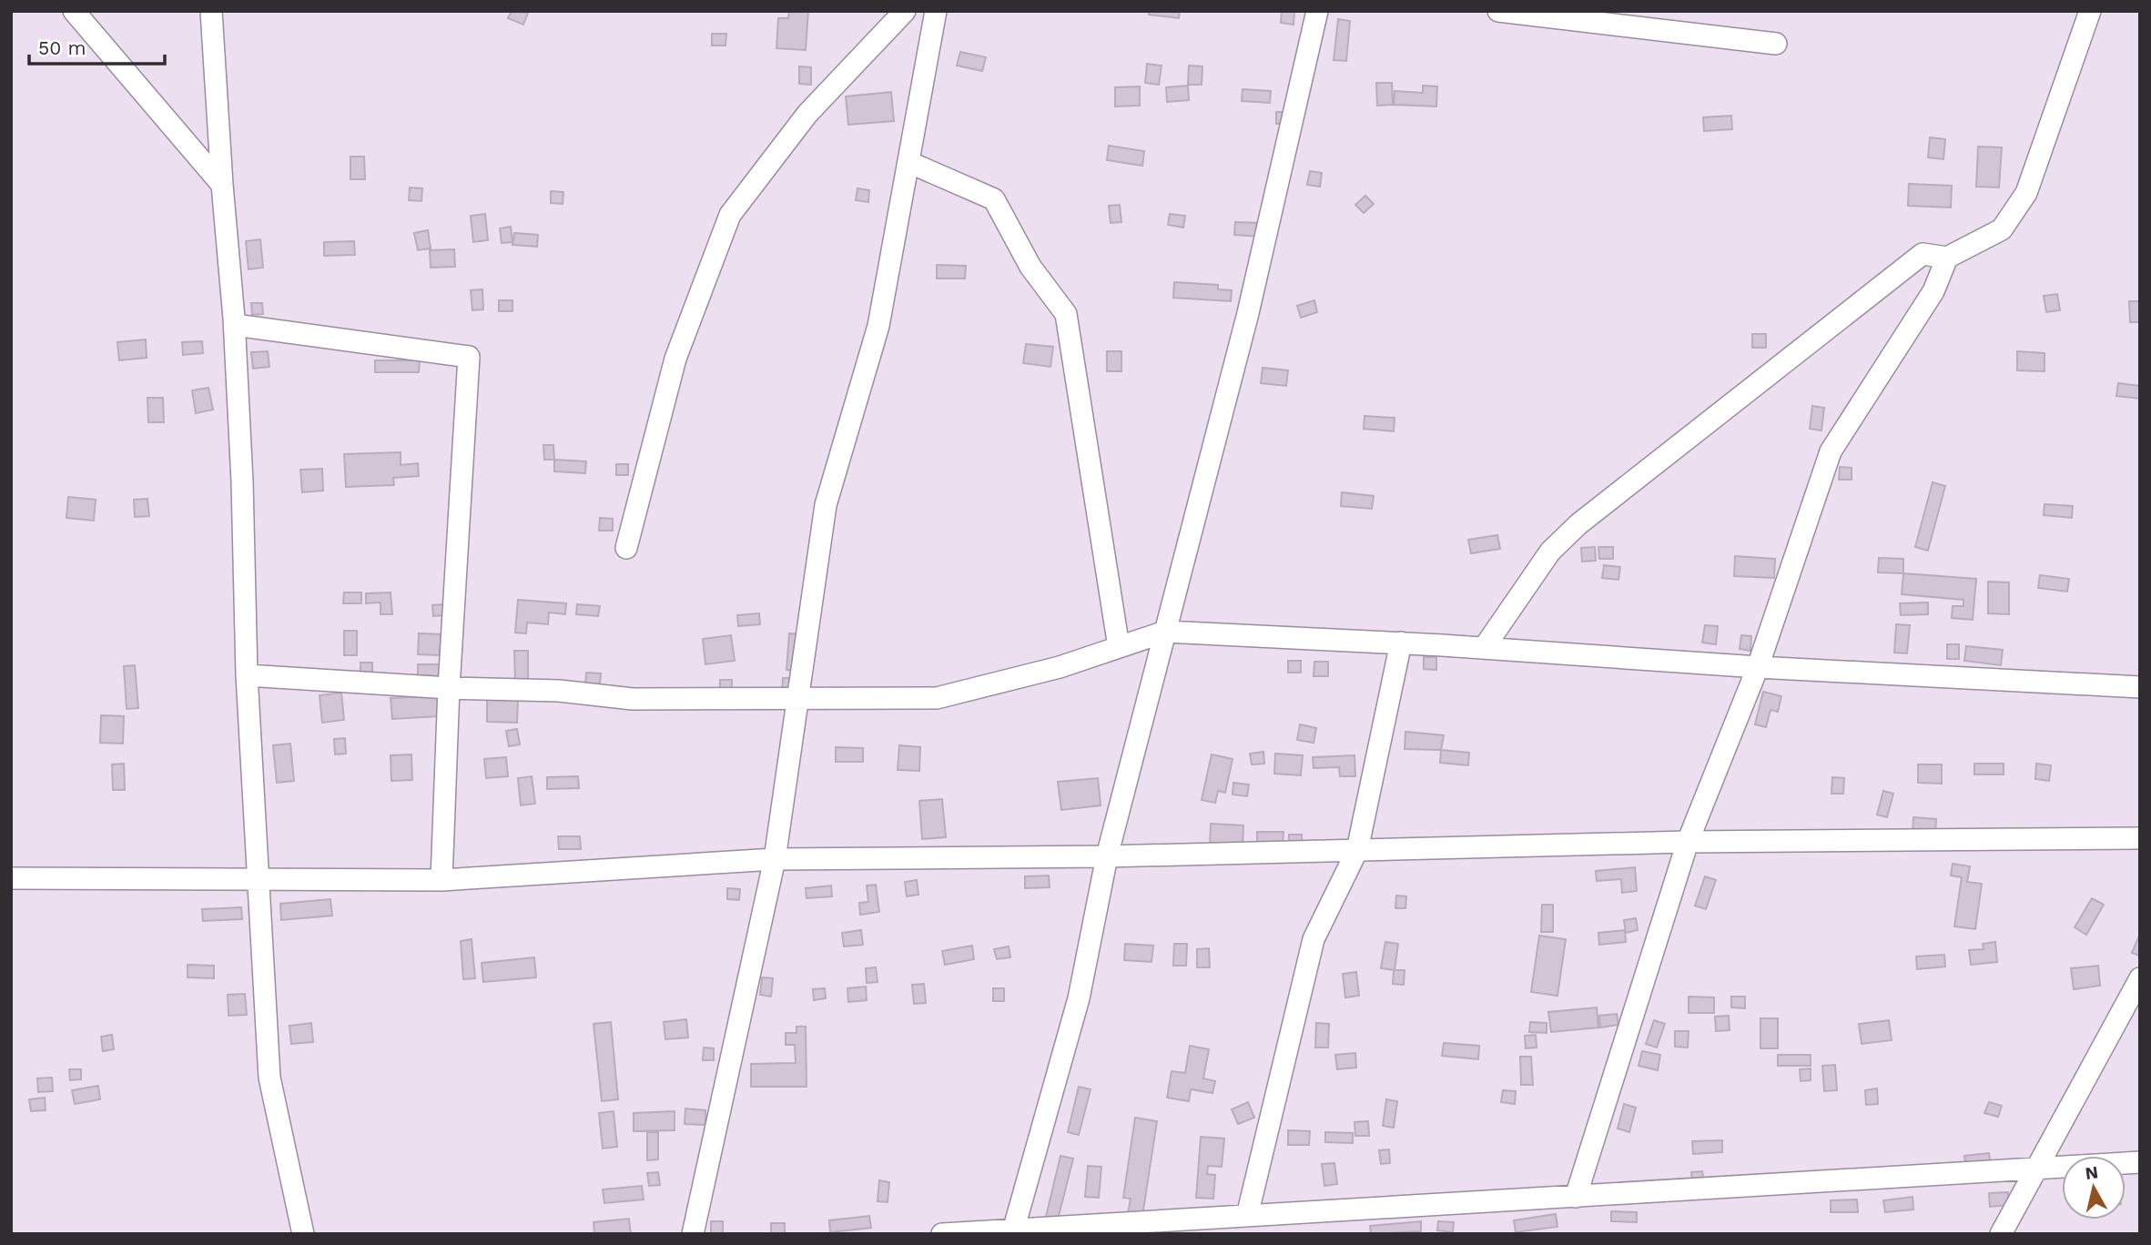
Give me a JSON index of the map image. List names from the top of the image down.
{
  "scale_bar": "50 m",
  "north": "top"
}
